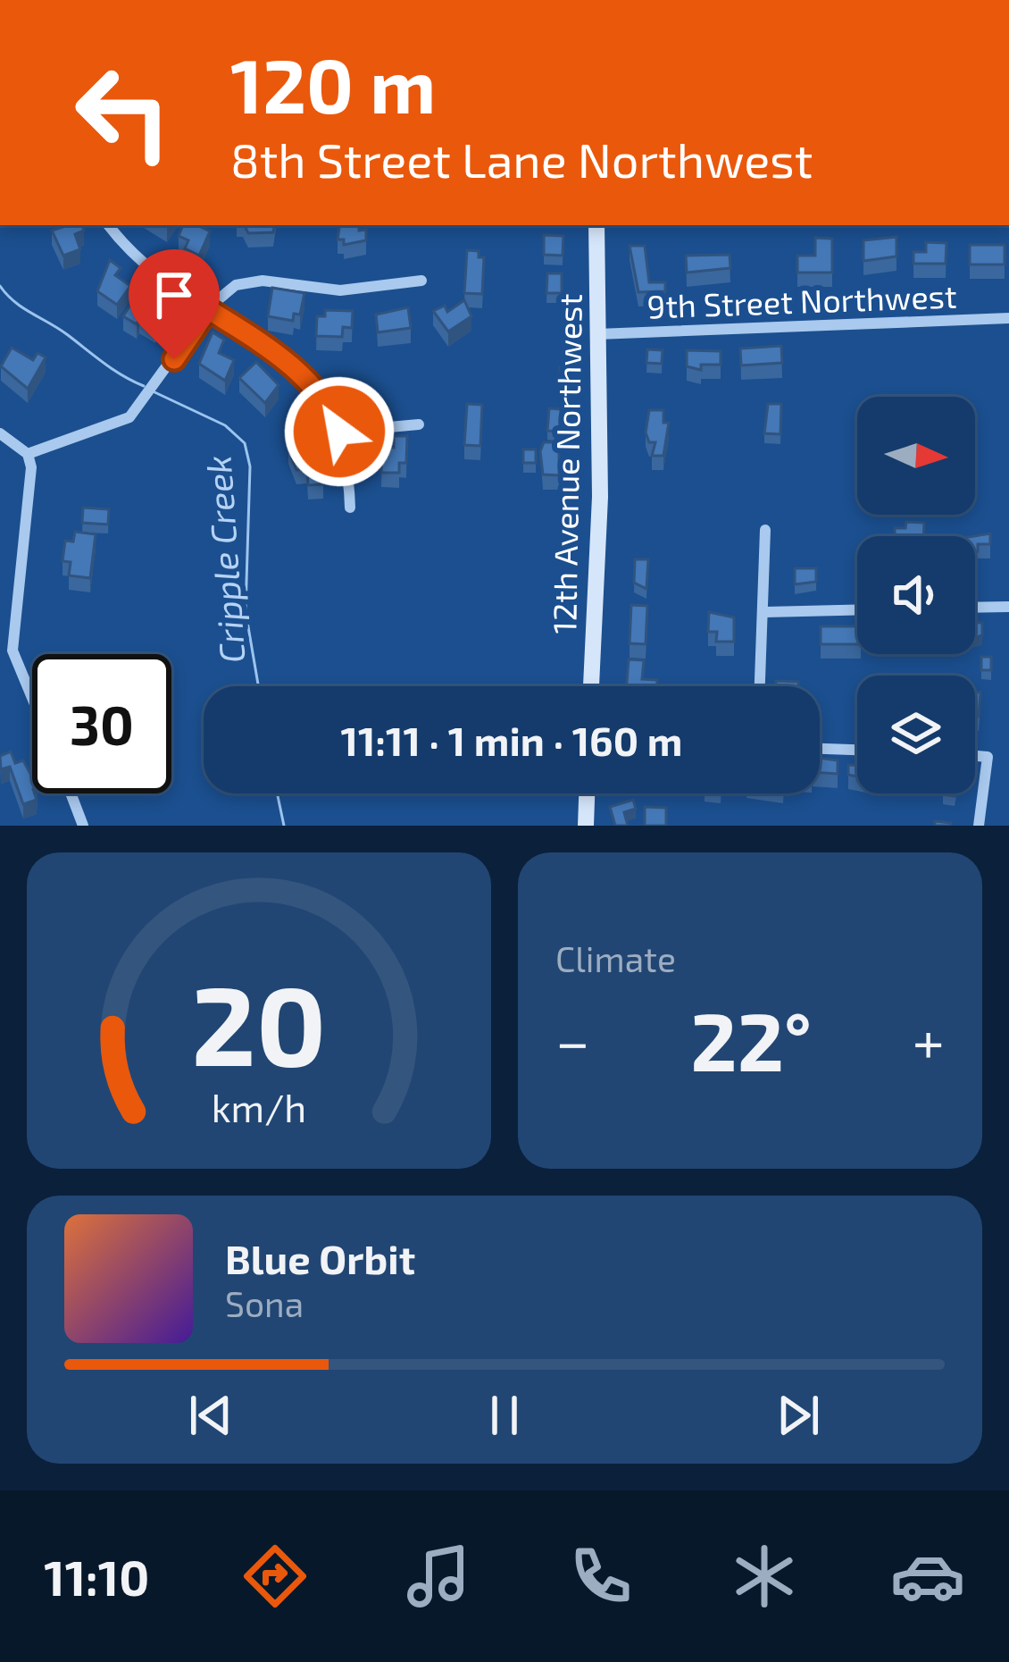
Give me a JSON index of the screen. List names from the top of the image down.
{
  "streets": {
    "main road": ["12th Avenue Northwest"],
    "street": ["9th Street Northwest"]
  },
  "crossings": [
    ["9th Street Northwest", "12th Avenue Northwest"]
  ],
  "water": ["Cripple Creek"],
  "north": "right",
  "page": {
    "turn": ["120 m", "8th Street Lane Northwest"],
    "limit": "30",
    "trip": "11:11 · 1 min · 160 m",
    "tile": "Climate",
    "heat": ["−", "22°", "+"],
    "song": ["Blue Orbit", "Sona"],
    "tabs": "11:10",
    "gauge": ["20", "km/h"]
  }
}
